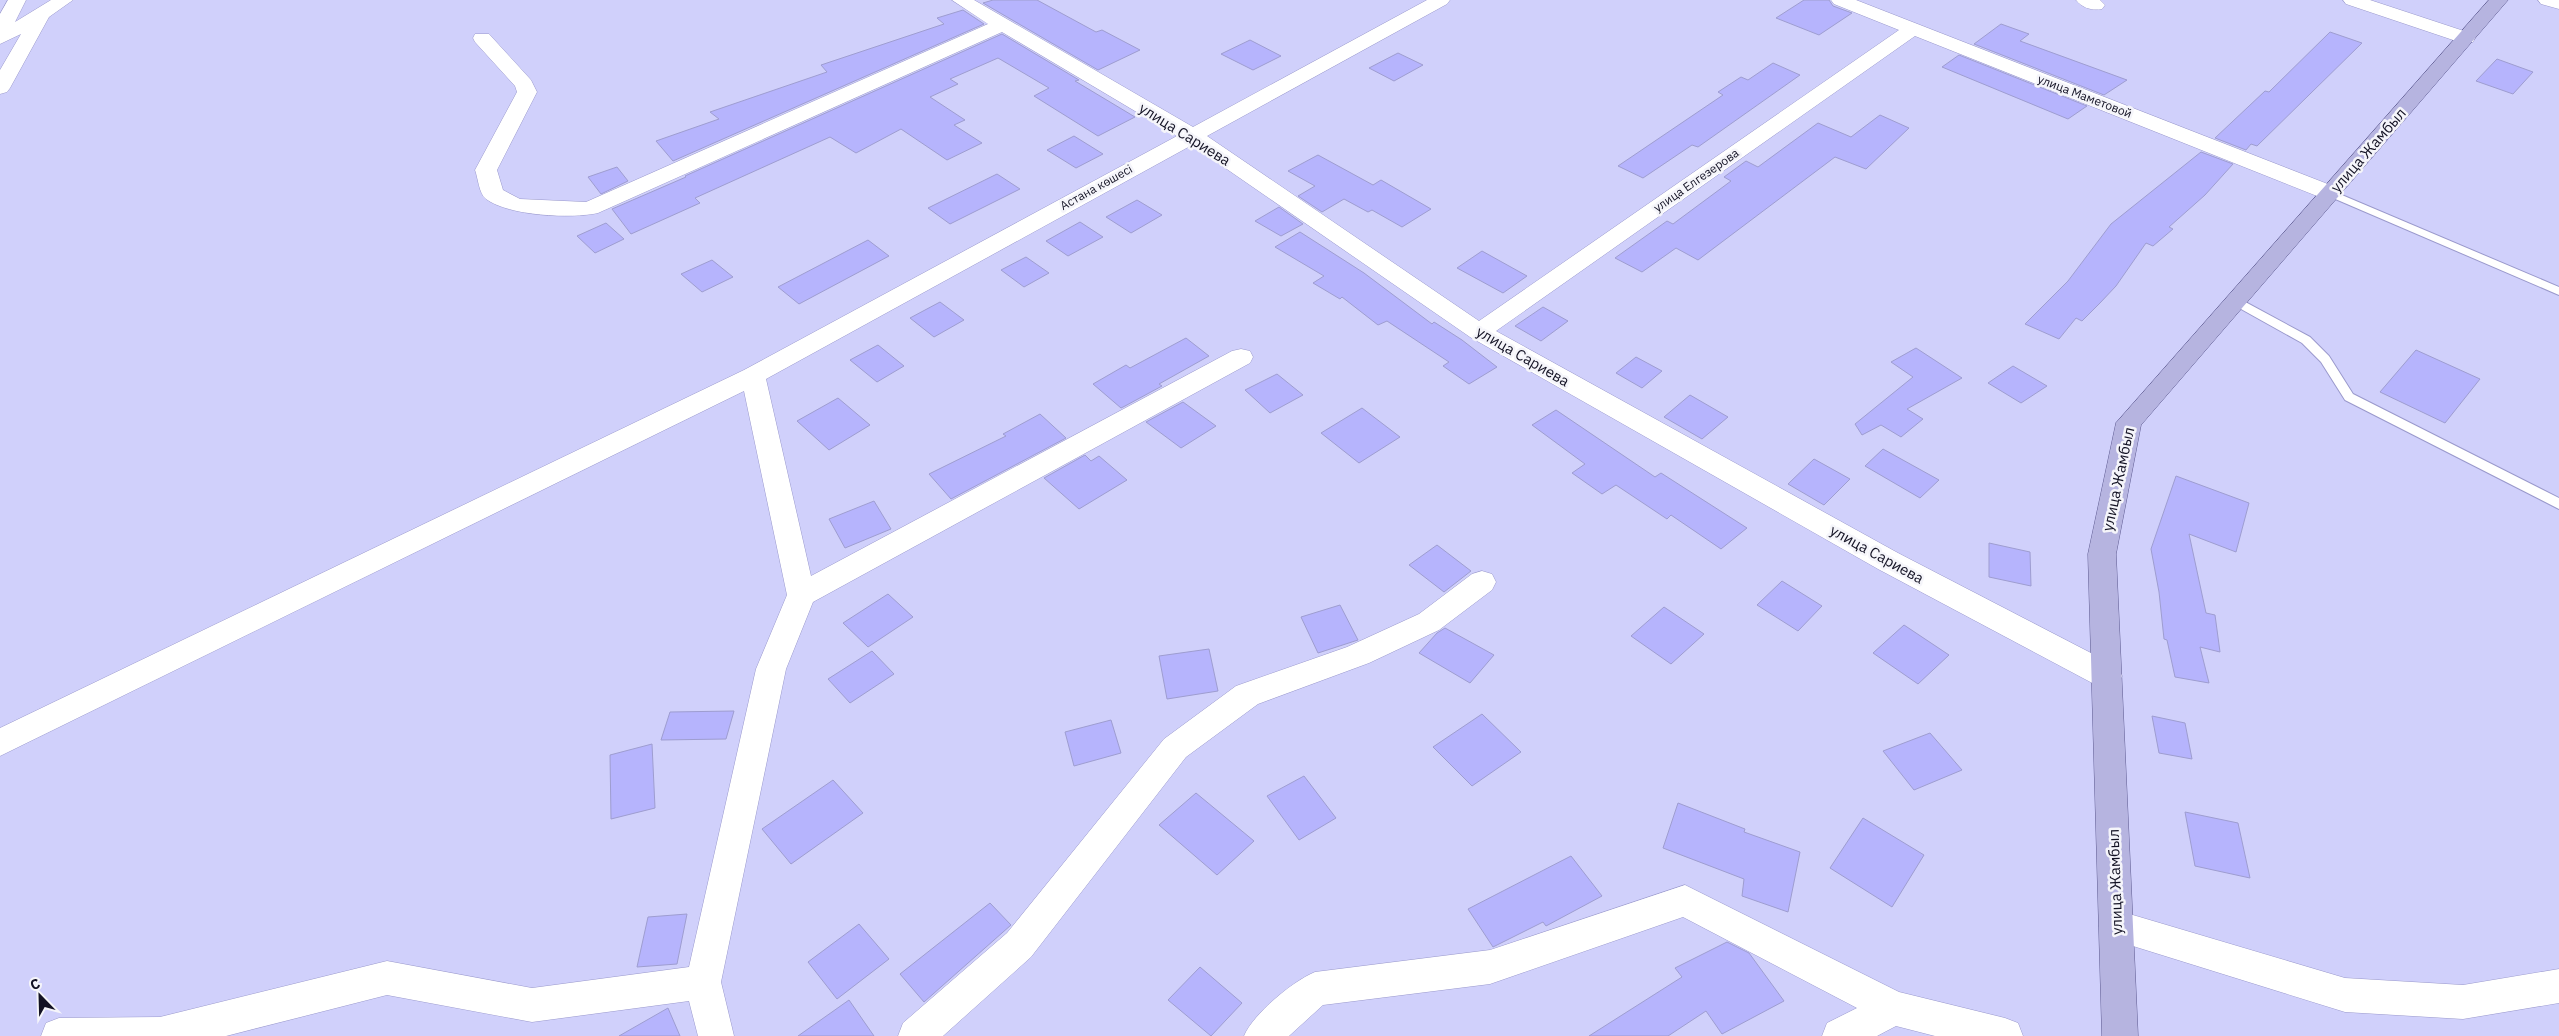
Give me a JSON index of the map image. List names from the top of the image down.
{
  "streets": {
    "main road": ["улица Жамбыл"],
    "street": [
      "улица Маметовой",
      "улица Сариева",
      "улица Елгезерова",
      "Астана көшесі"
    ]
  },
  "crossings": [
    ["улица Маметовой", "улица Жамбыл"],
    ["улица Маметовой", "улица Елгезерова"],
    ["улица Сариева", "улица Жамбыл"],
    ["улица Сариева", "улица Елгезерова"],
    ["улица Сариева", "Астана көшесі"]
  ],
  "north": "top left"
}
